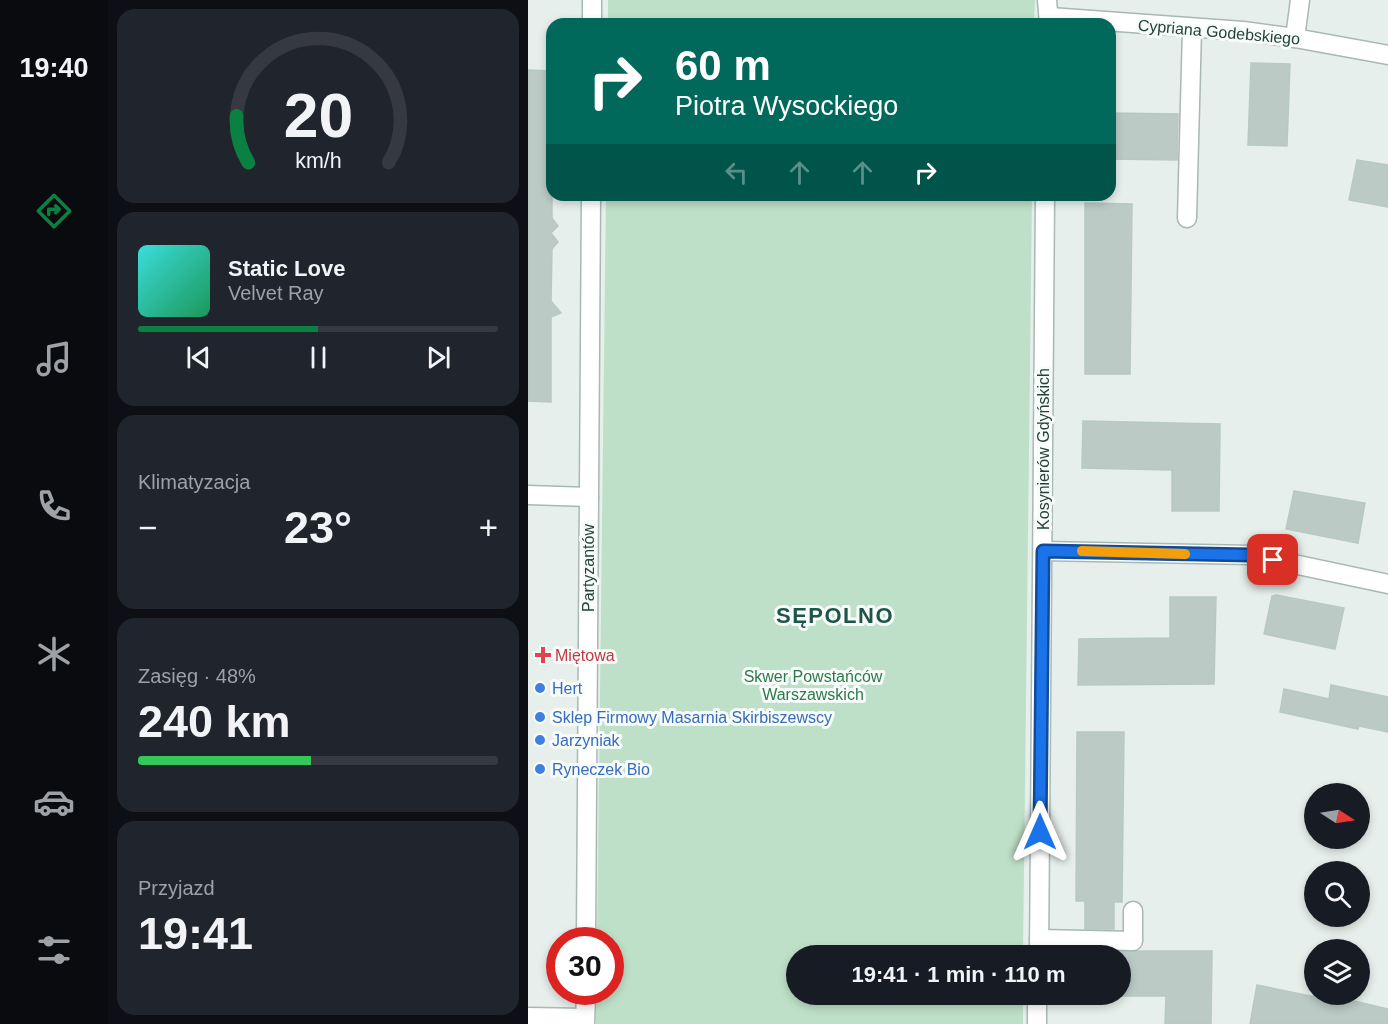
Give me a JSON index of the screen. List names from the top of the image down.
{
  "streets": {
    "street": ["Cypriana Godebskiego", "Kosynierów Gdyńskich", "Partyzantów"]
  },
  "districts": ["SĘPOLNO"],
  "parks": ["Skwer Powstańców Warszawskich"],
  "places": {
    "health": ["Miętowa"],
    "other": [
      "Hert",
      "Sklep Firmowy Masarnia Skirbiszewscy",
      "Jarzyniak",
      "Ryneczek Bio"
    ]
  },
  "north": "right",
  "page": {
    "tabs": "19:40",
    "turn": ["60 m", "Piotra Wysockiego"],
    "song": ["Static Love", "Velvet Ray"],
    "tile": [
      "Klimatyzacja",
      ["Zasięg · 48%", "240 km"],
      ["Przyjazd", "19:41"]
    ],
    "heat": ["−", "23°", "+"],
    "limit": "30",
    "trip": "19:41 · 1 min · 110 m",
    "gauge": ["20", "km/h"]
  }
}
